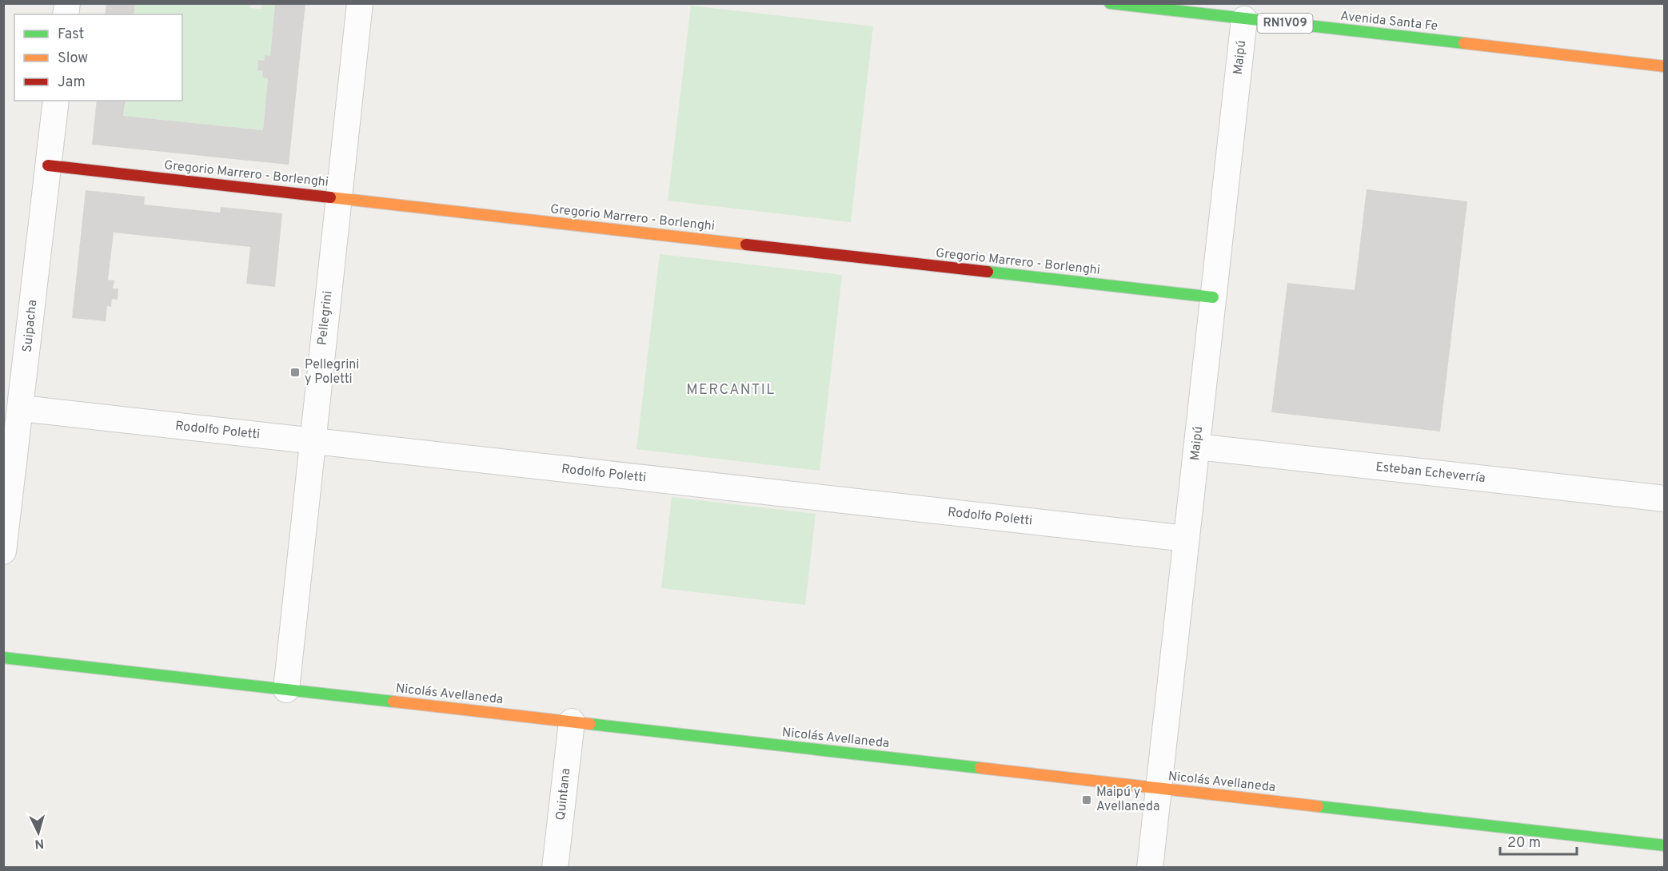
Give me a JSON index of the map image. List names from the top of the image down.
{
  "streets": {
    "street": [
      "Avenida Santa Fe",
      "RN1V09",
      "Maipú",
      "Gregorio Marrero - Borlenghi",
      "Pellegrini",
      "Suipacha",
      "Rodolfo Poletti",
      "Esteban Echeverría",
      "Nicolás Avellaneda",
      "Quintana"
    ]
  },
  "crossings": [
    ["Avenida Santa Fe", "Maipú"],
    ["Maipú", "Gregorio Marrero - Borlenghi"],
    ["Maipú", "Rodolfo Poletti"],
    ["Maipú", "Esteban Echeverría"],
    ["Maipú", "Nicolás Avellaneda"],
    ["Gregorio Marrero - Borlenghi", "Pellegrini"],
    ["Gregorio Marrero - Borlenghi", "Suipacha"],
    ["Pellegrini", "Rodolfo Poletti"],
    ["Pellegrini", "Nicolás Avellaneda"],
    ["Suipacha", "Rodolfo Poletti"],
    ["Nicolás Avellaneda", "Quintana"]
  ],
  "districts": ["MERCANTIL"],
  "places": {
    "transit": ["Pellegrini y Poletti", "Maipú y Avellaneda"]
  },
  "legend": ["Fast", "Slow", "Jam"],
  "scale_bar": "20 m",
  "north": "bottom"
}
